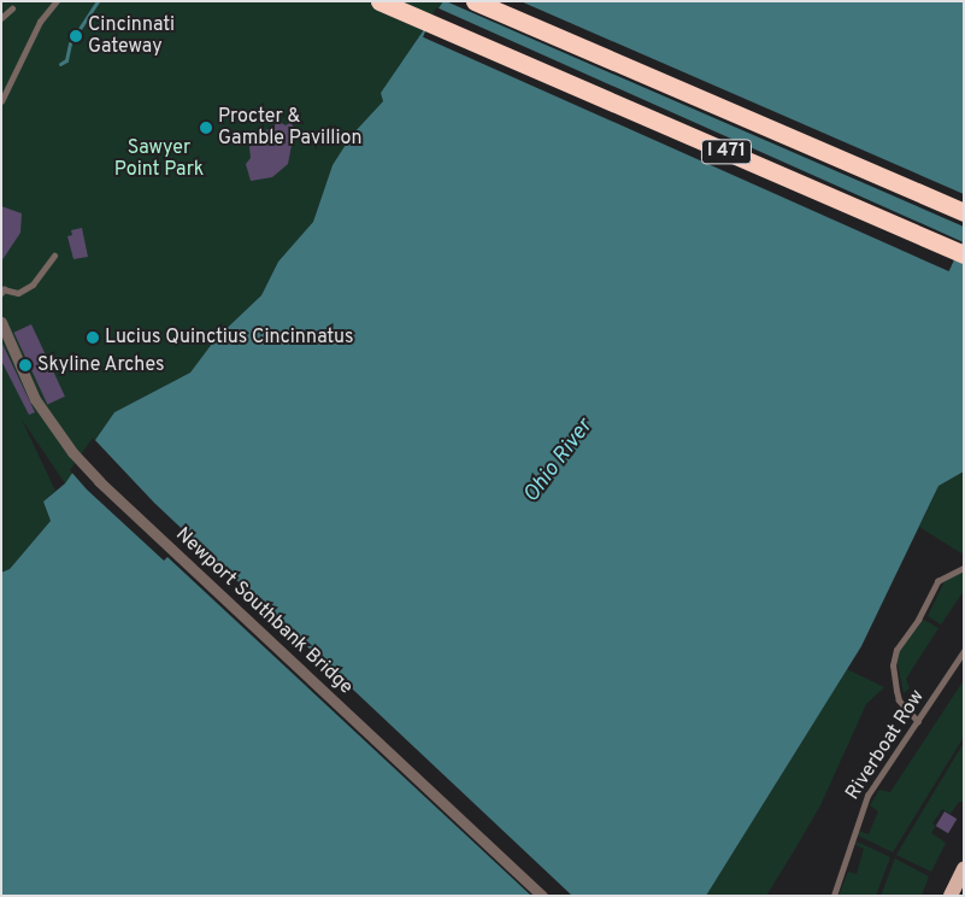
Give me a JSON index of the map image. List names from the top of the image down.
{
  "streets": {
    "highway": ["I 471"],
    "street": ["Newport Southbank Bridge"],
    "lane": ["Riverboat Row"]
  },
  "water": ["Ohio River"],
  "parks": ["Sawyer Point Park"],
  "places": [
    "Cincinnati Gateway",
    "Procter & Gamble Pavillion",
    "Lucius Quinctius Cincinnatus",
    "Skyline Arches"
  ]
}
